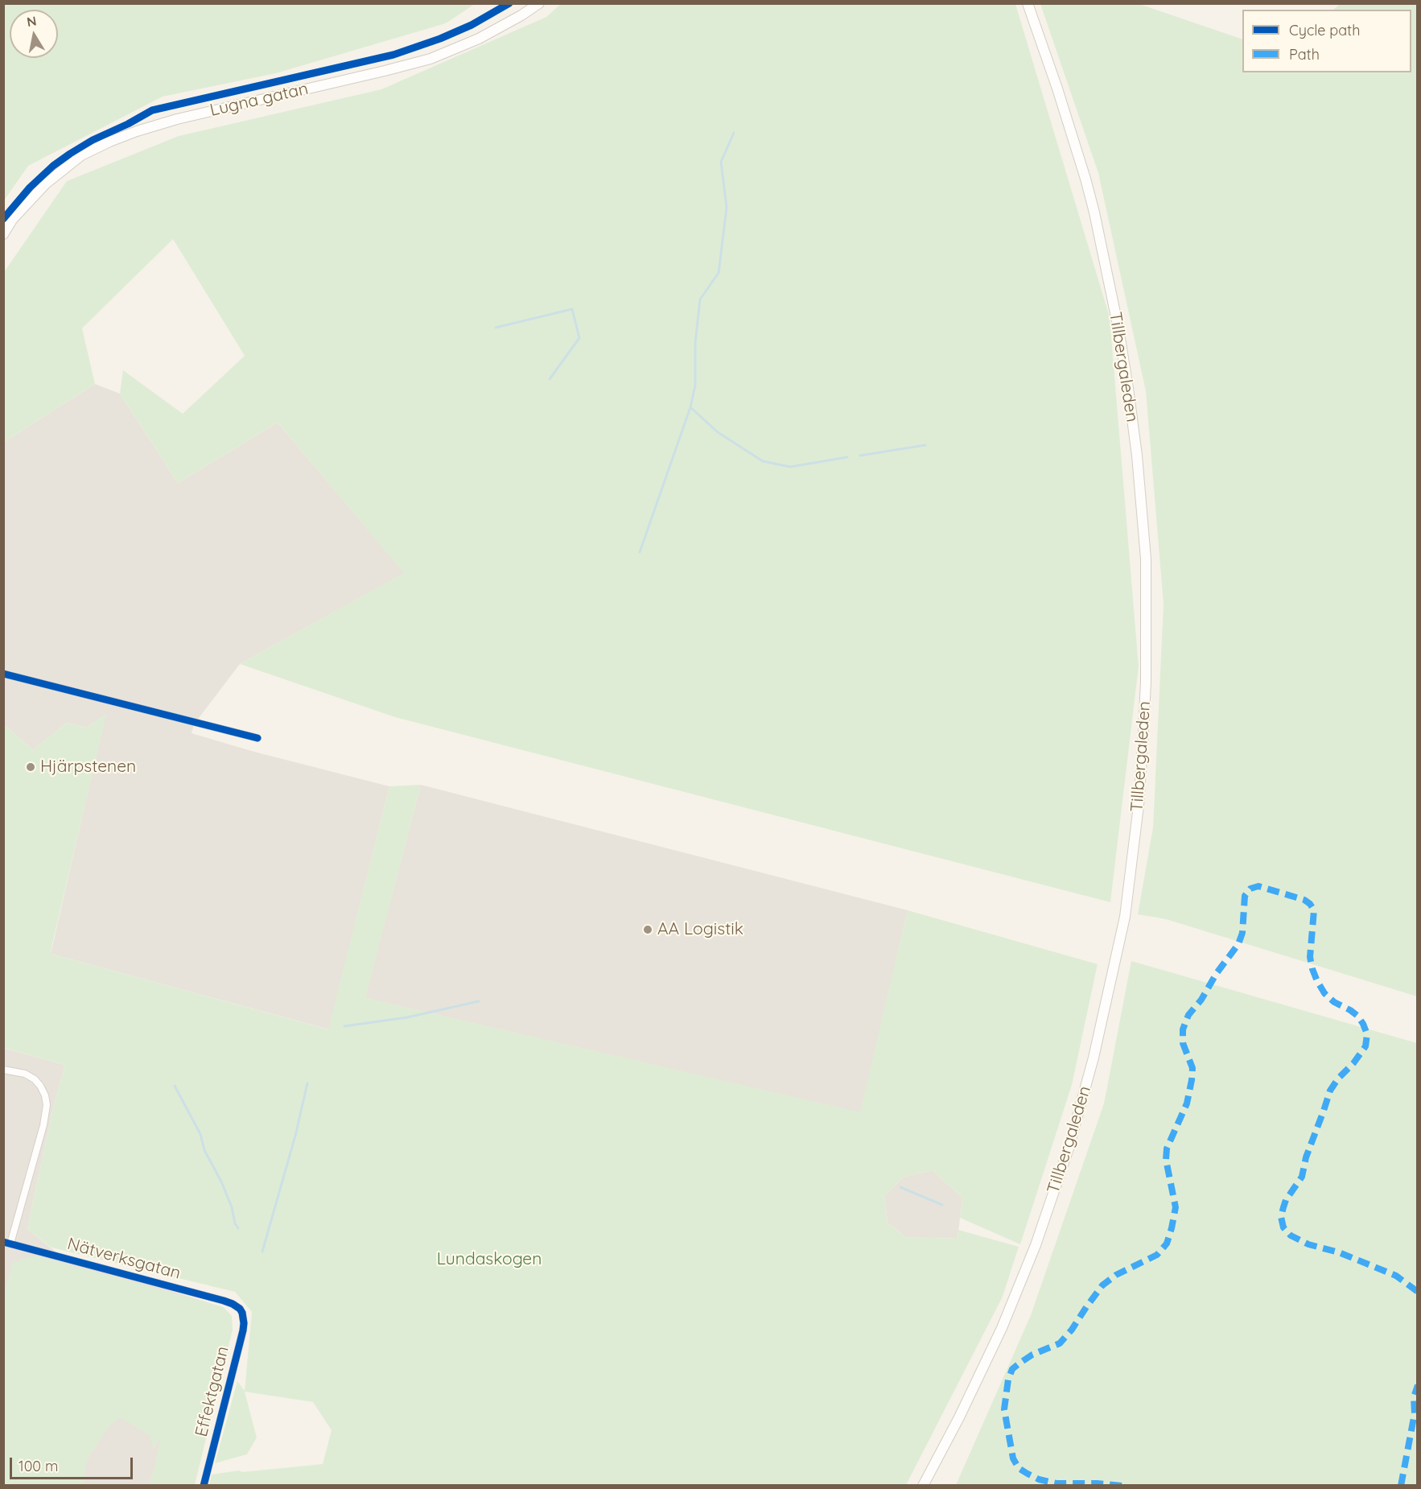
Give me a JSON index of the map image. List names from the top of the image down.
{
  "streets": {
    "main road": ["Lugna gatan", "Tillbergaleden"],
    "street": ["Nätverksgatan", "Effektgatan"]
  },
  "crossings": [
    ["Nätverksgatan", "Effektgatan"]
  ],
  "parks": ["Lundaskogen"],
  "places": ["Hjärpstenen", "AA Logistik"],
  "legend": ["Cycle path", "Path"],
  "scale_bar": "100 m",
  "north": "top"
}
